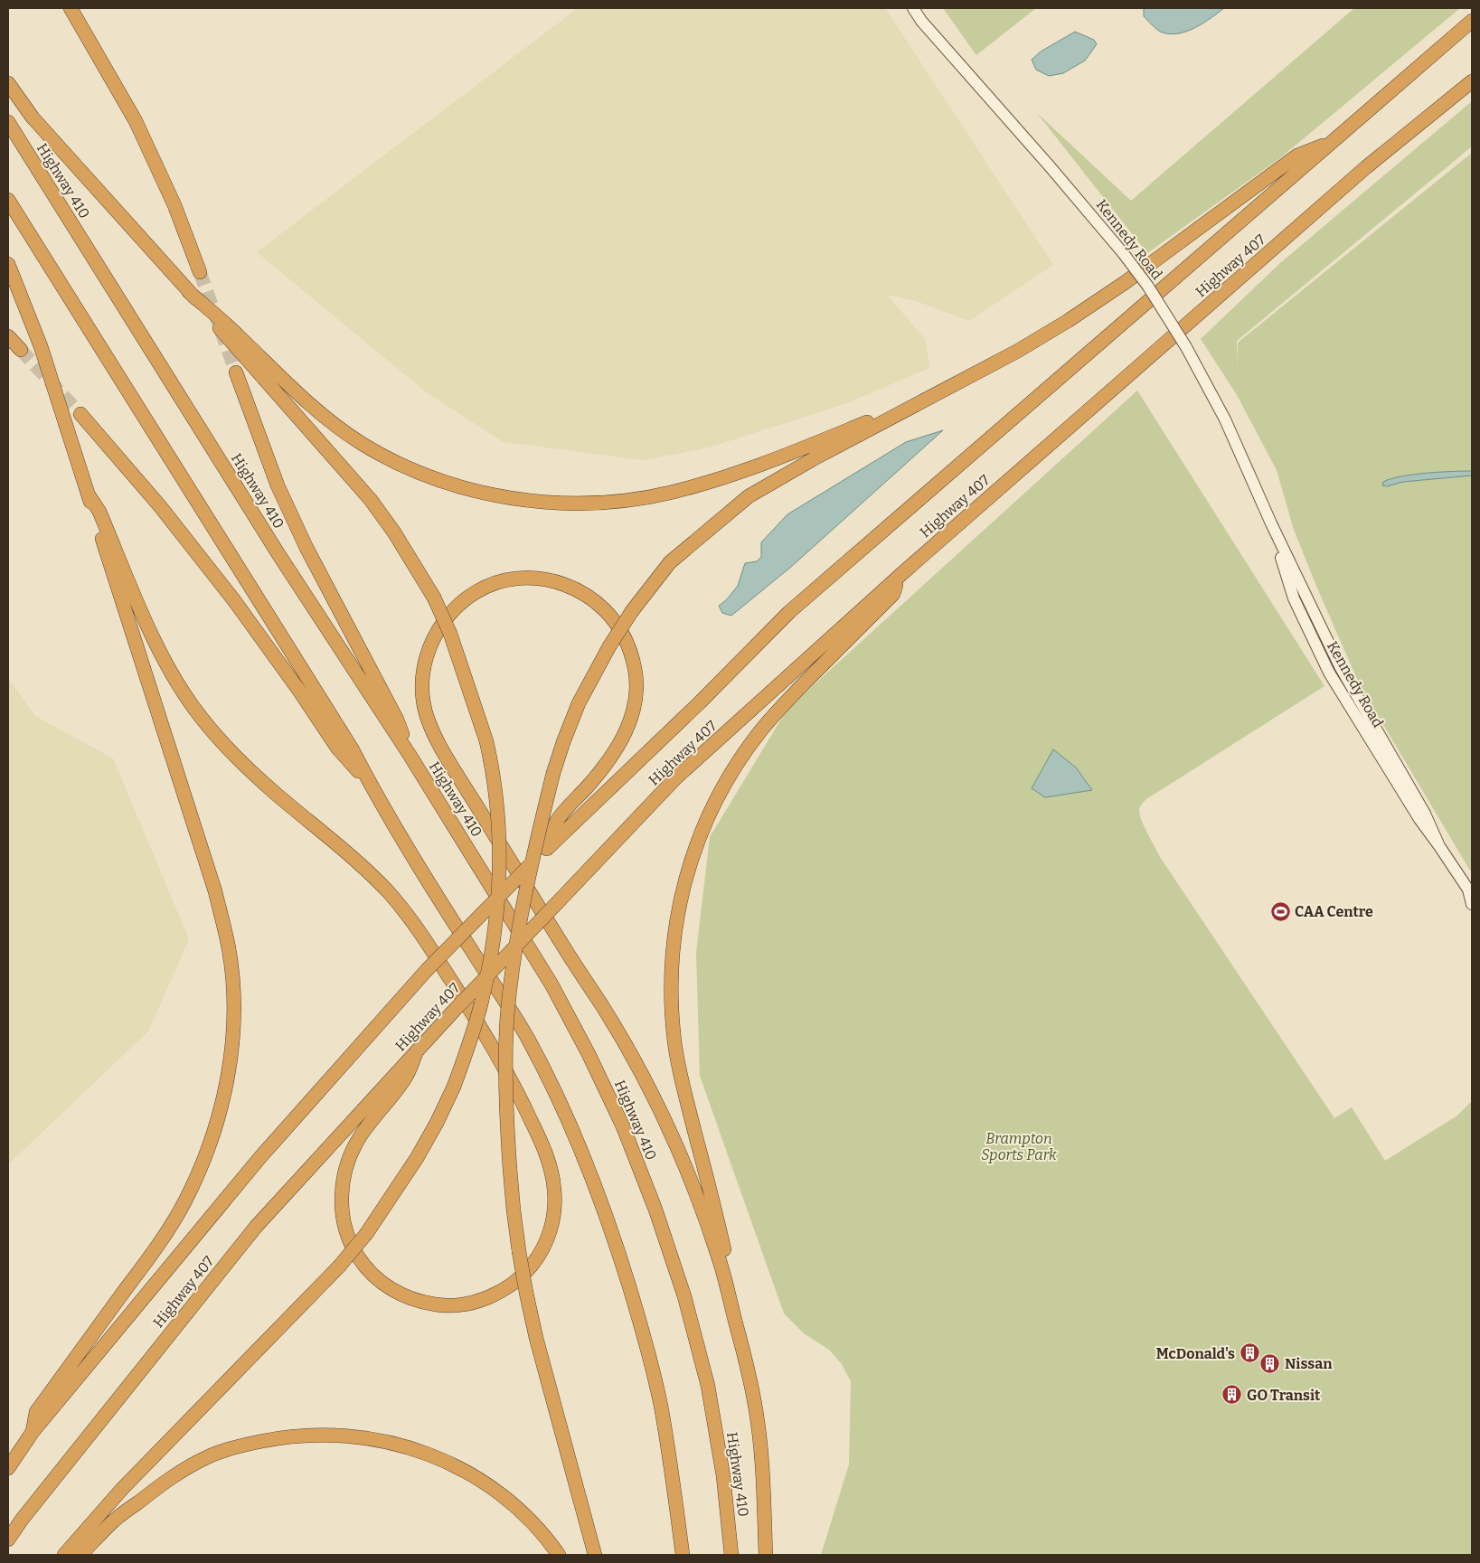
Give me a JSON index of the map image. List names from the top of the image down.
{
  "streets": {
    "highway": ["Highway 410", "Highway 407"],
    "main road": ["Kennedy Road"]
  },
  "parks": ["Brampton Sports Park"],
  "places": {
    "sports": ["CAA Centre"],
    "building": ["McDonald's", "Nissan", "GO Transit"]
  }
}
